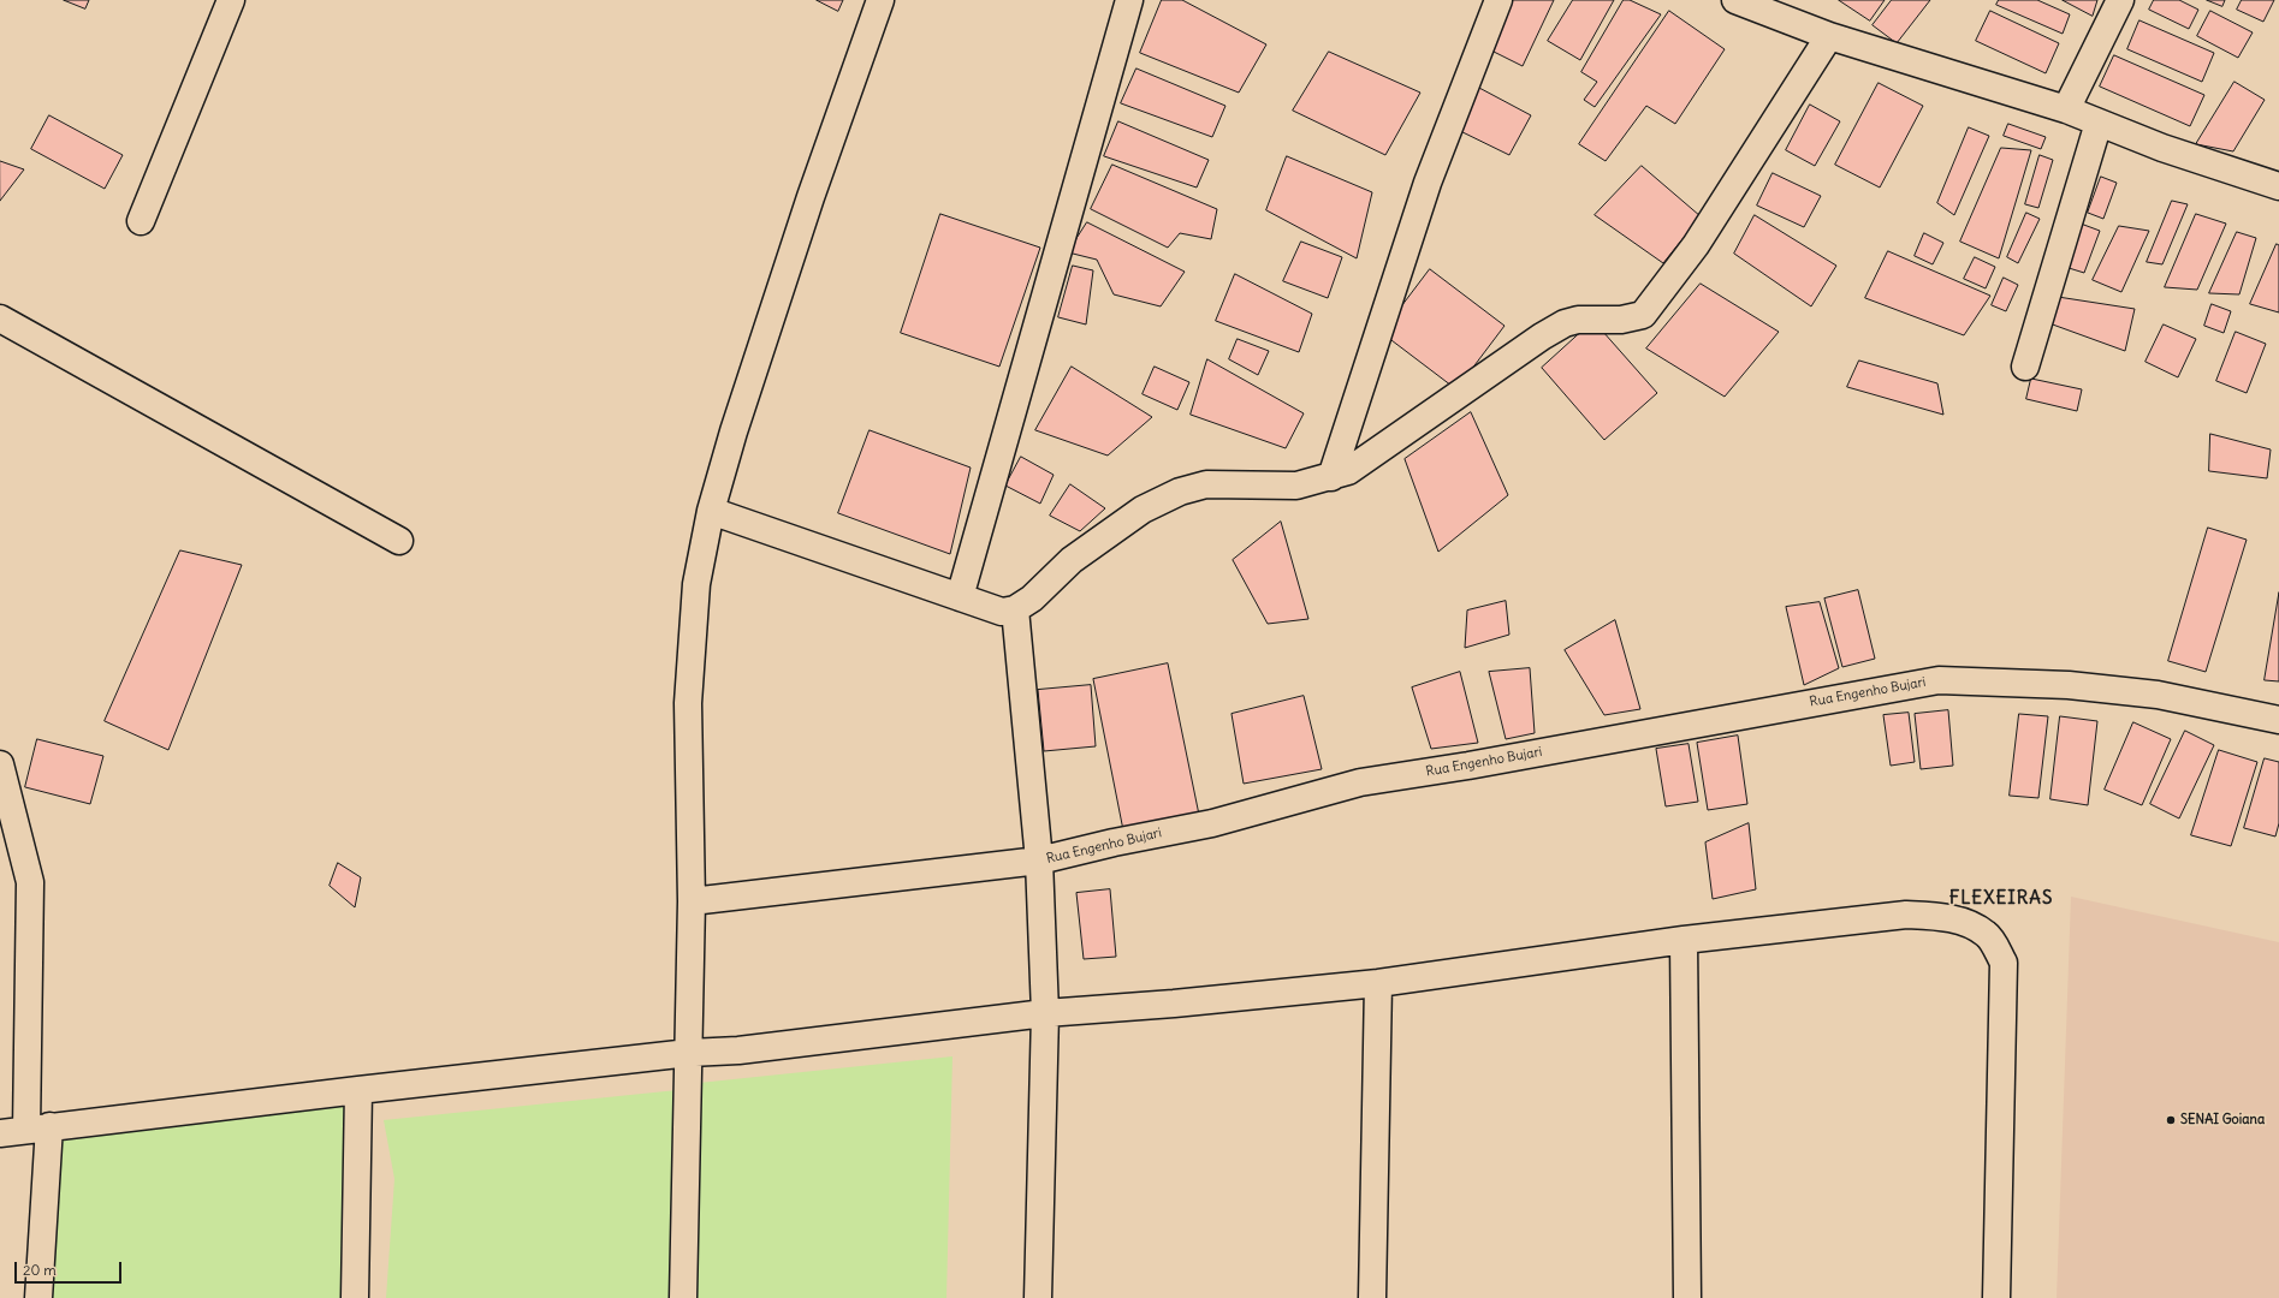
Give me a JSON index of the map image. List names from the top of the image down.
{
  "streets": {
    "street": ["Rua Engenho Bujari"]
  },
  "districts": ["FLEXEIRAS"],
  "places": ["SENAI Goiana"],
  "scale_bar": "20 m"
}
